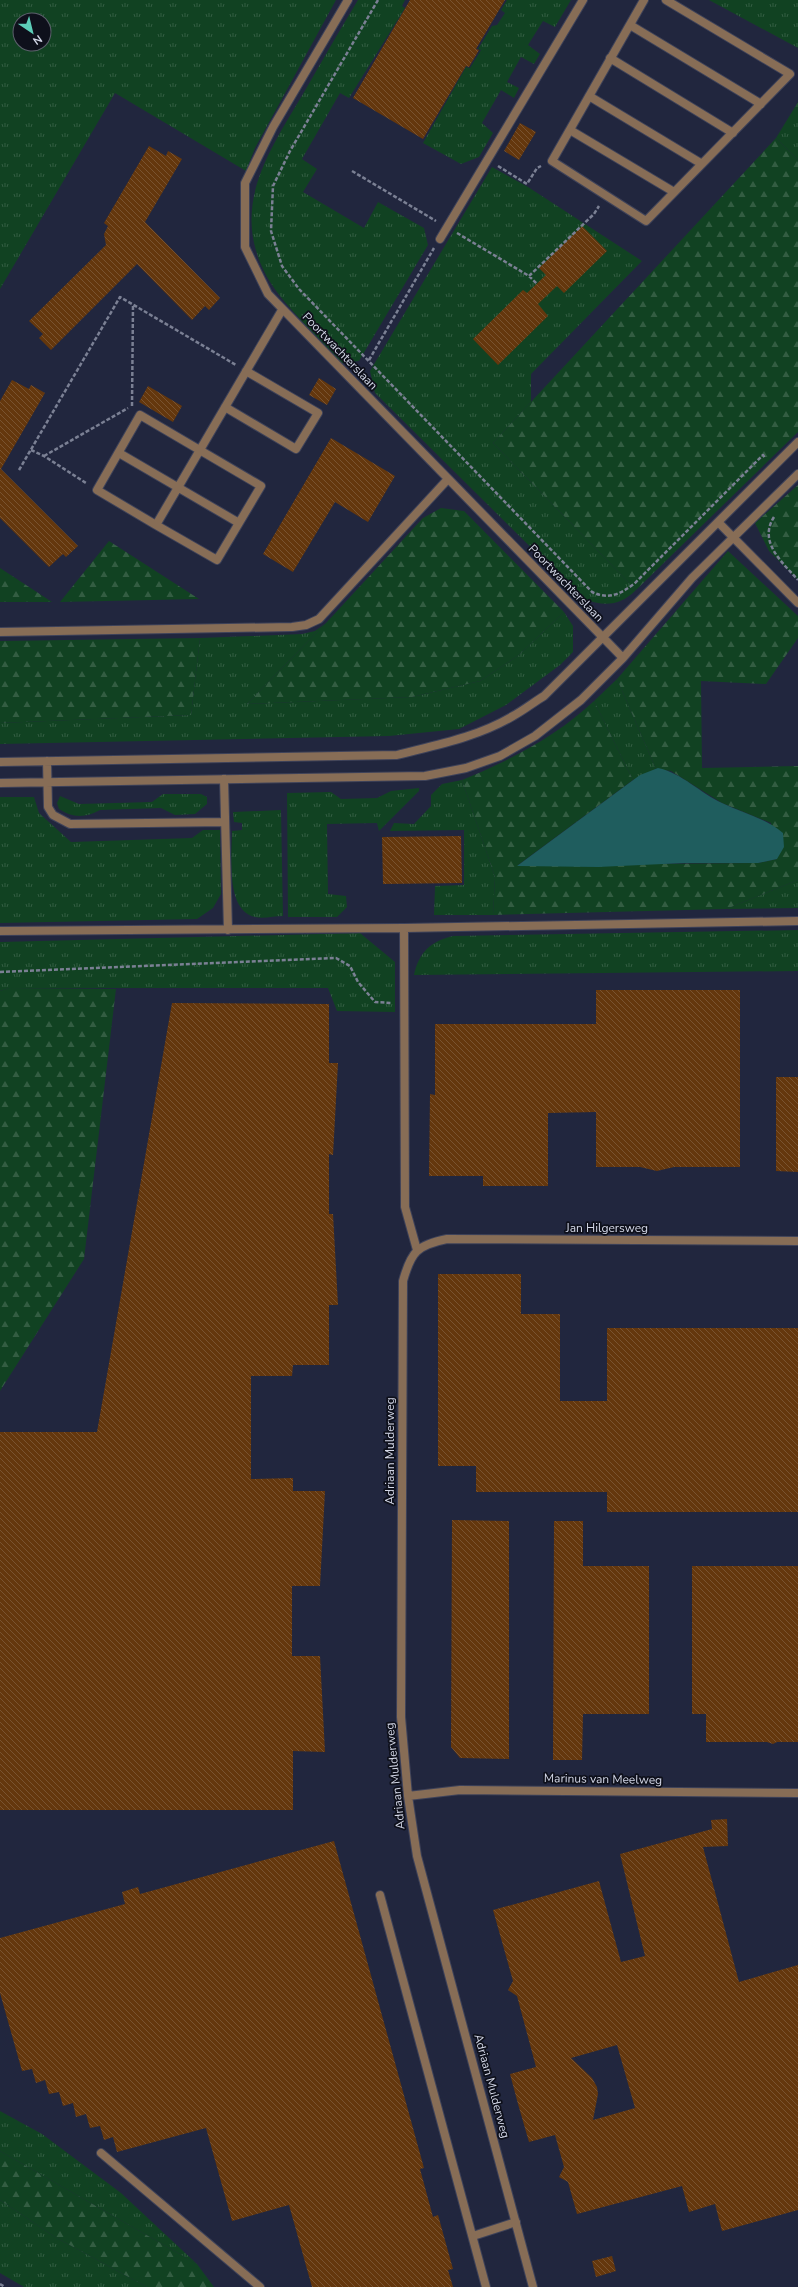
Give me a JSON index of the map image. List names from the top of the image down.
{
  "streets": {
    "street": [
      "Poortwachterslaan",
      "Jan Hilgersweg",
      "Adriaan Mulderweg",
      "Marinus van Meelweg"
    ]
  },
  "crossings": [
    ["Jan Hilgersweg", "Adriaan Mulderweg"],
    ["Adriaan Mulderweg", "Marinus van Meelweg"]
  ],
  "north": "bottom right"
}
